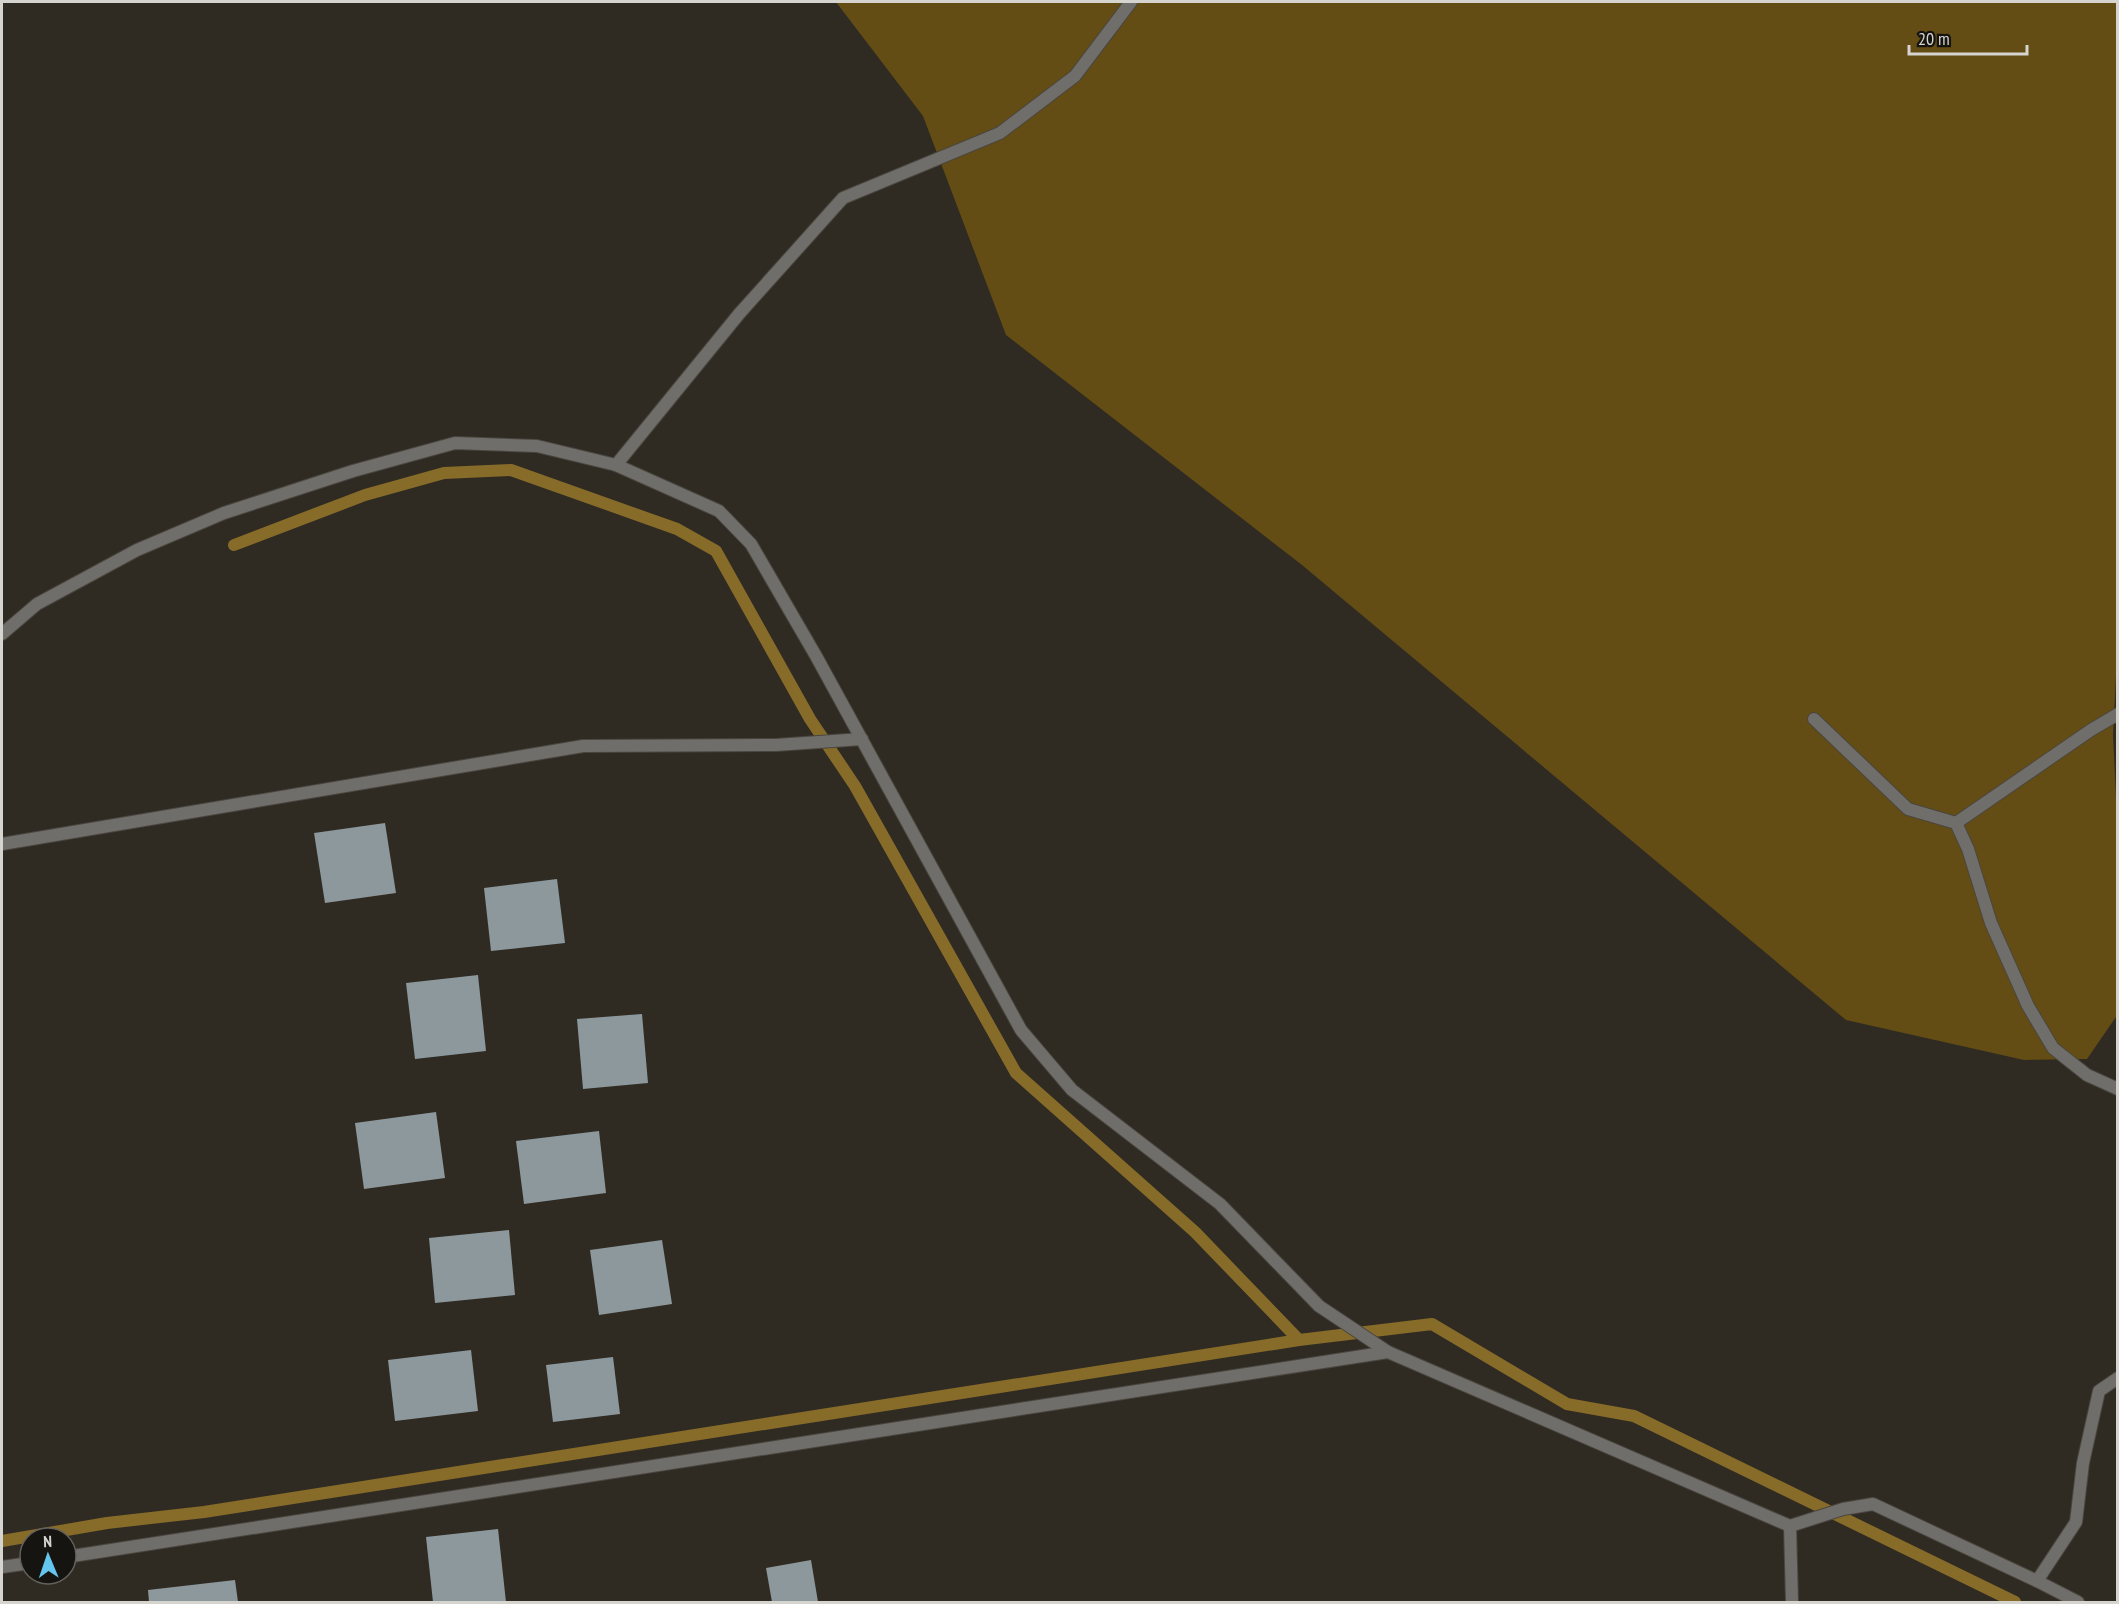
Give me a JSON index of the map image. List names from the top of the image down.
{
  "scale_bar": "20 m",
  "north": "top"
}
